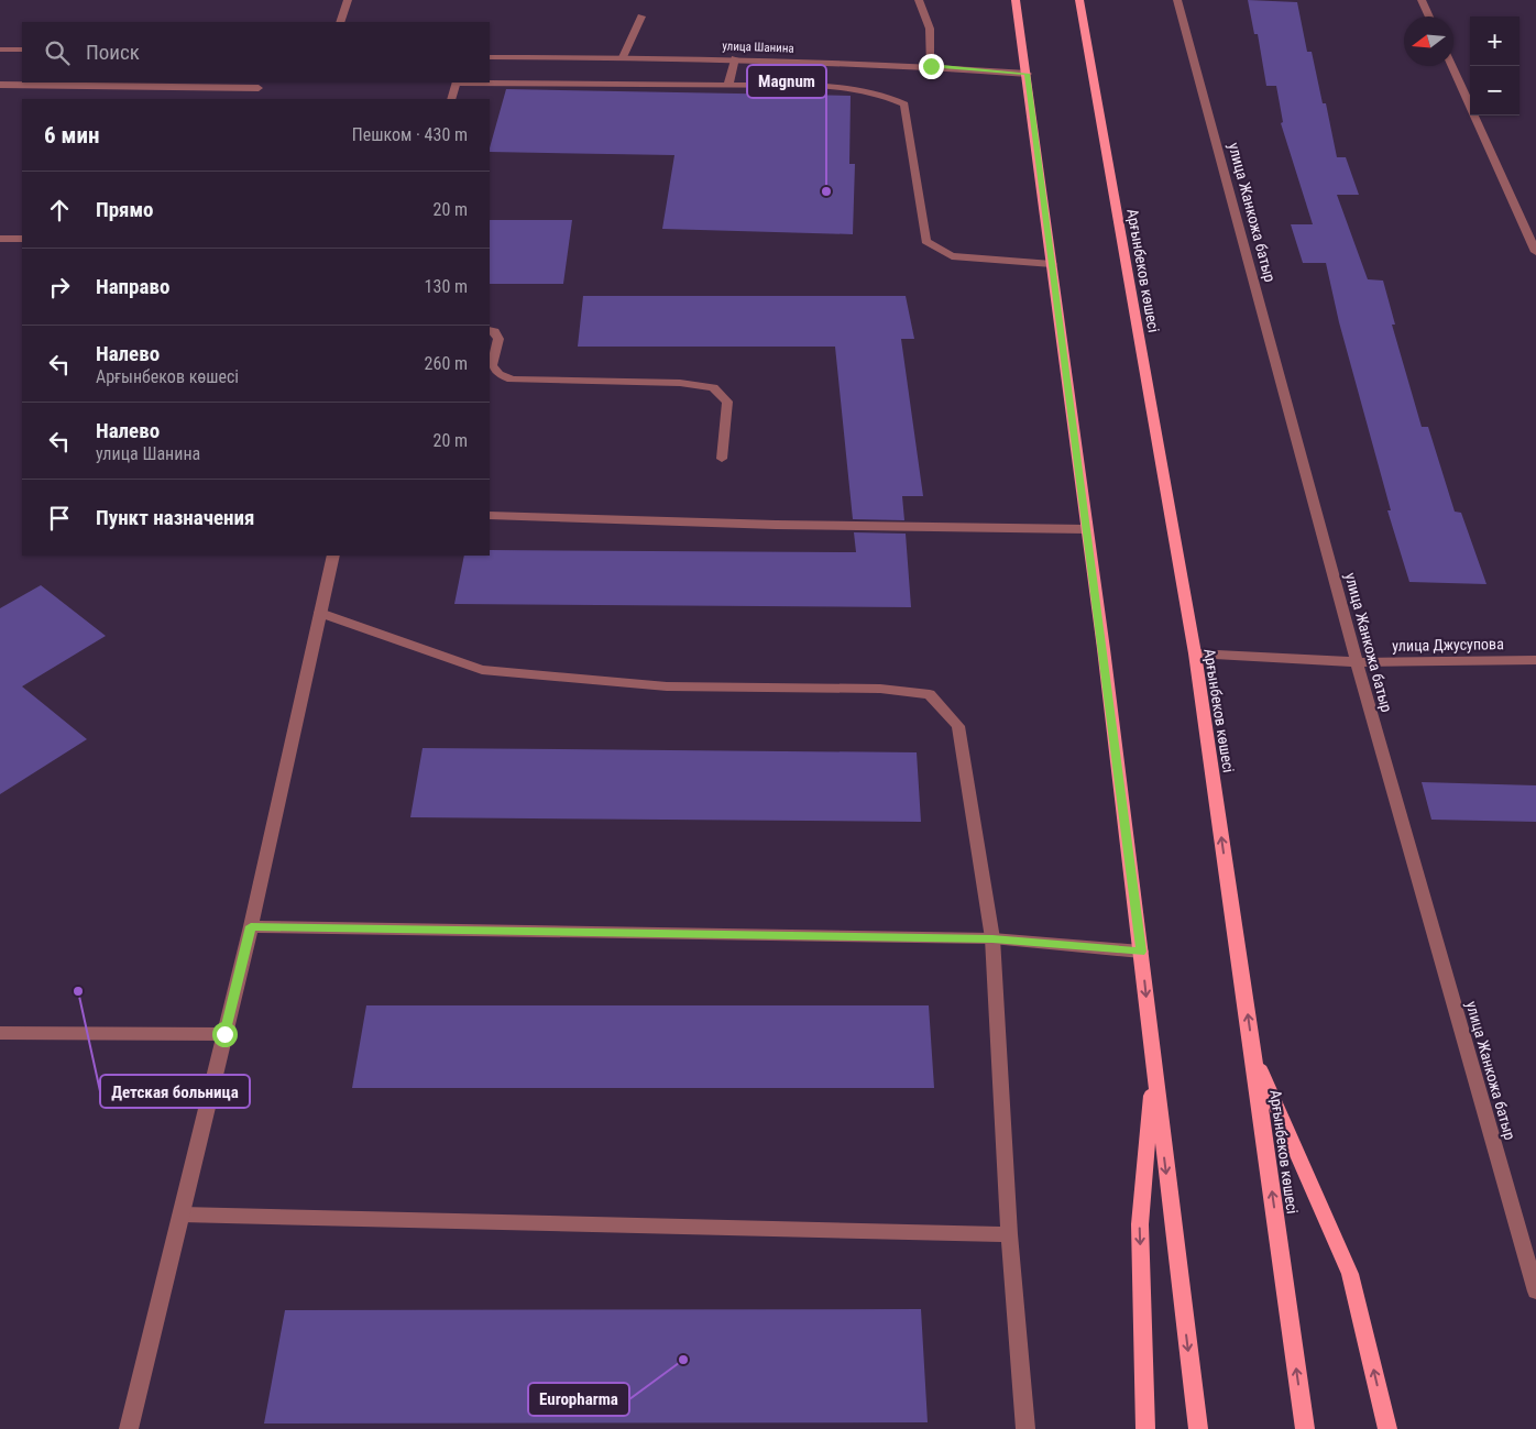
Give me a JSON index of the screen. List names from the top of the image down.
{
  "streets": {
    "main road": ["Арғынбеков көшесі"],
    "street": ["улица Шанина", "улица Жанкожа батыр", "улица Джусупова"]
  },
  "crossings": [
    ["улица Жанкожа батыр", "улица Джусупова"],
    ["Арғынбеков көшесі", "улица Джусупова"]
  ],
  "places": ["Magnum", "Детская больница", "Europharma"],
  "north": "left",
  "page": {
    "map_buttons": ["+", "−"],
    "search": "Поиск",
    "heading": ["6 мин", "Пешком · 430 m"],
    "list": [
      ["Прямо", "20 m"],
      ["Направо", "130 m"],
      ["Налево", "Арғынбеков көшесі", "260 m"],
      ["Налево", "улица Шанина", "20 m"],
      "Пункт назначения"
    ]
  }
}
